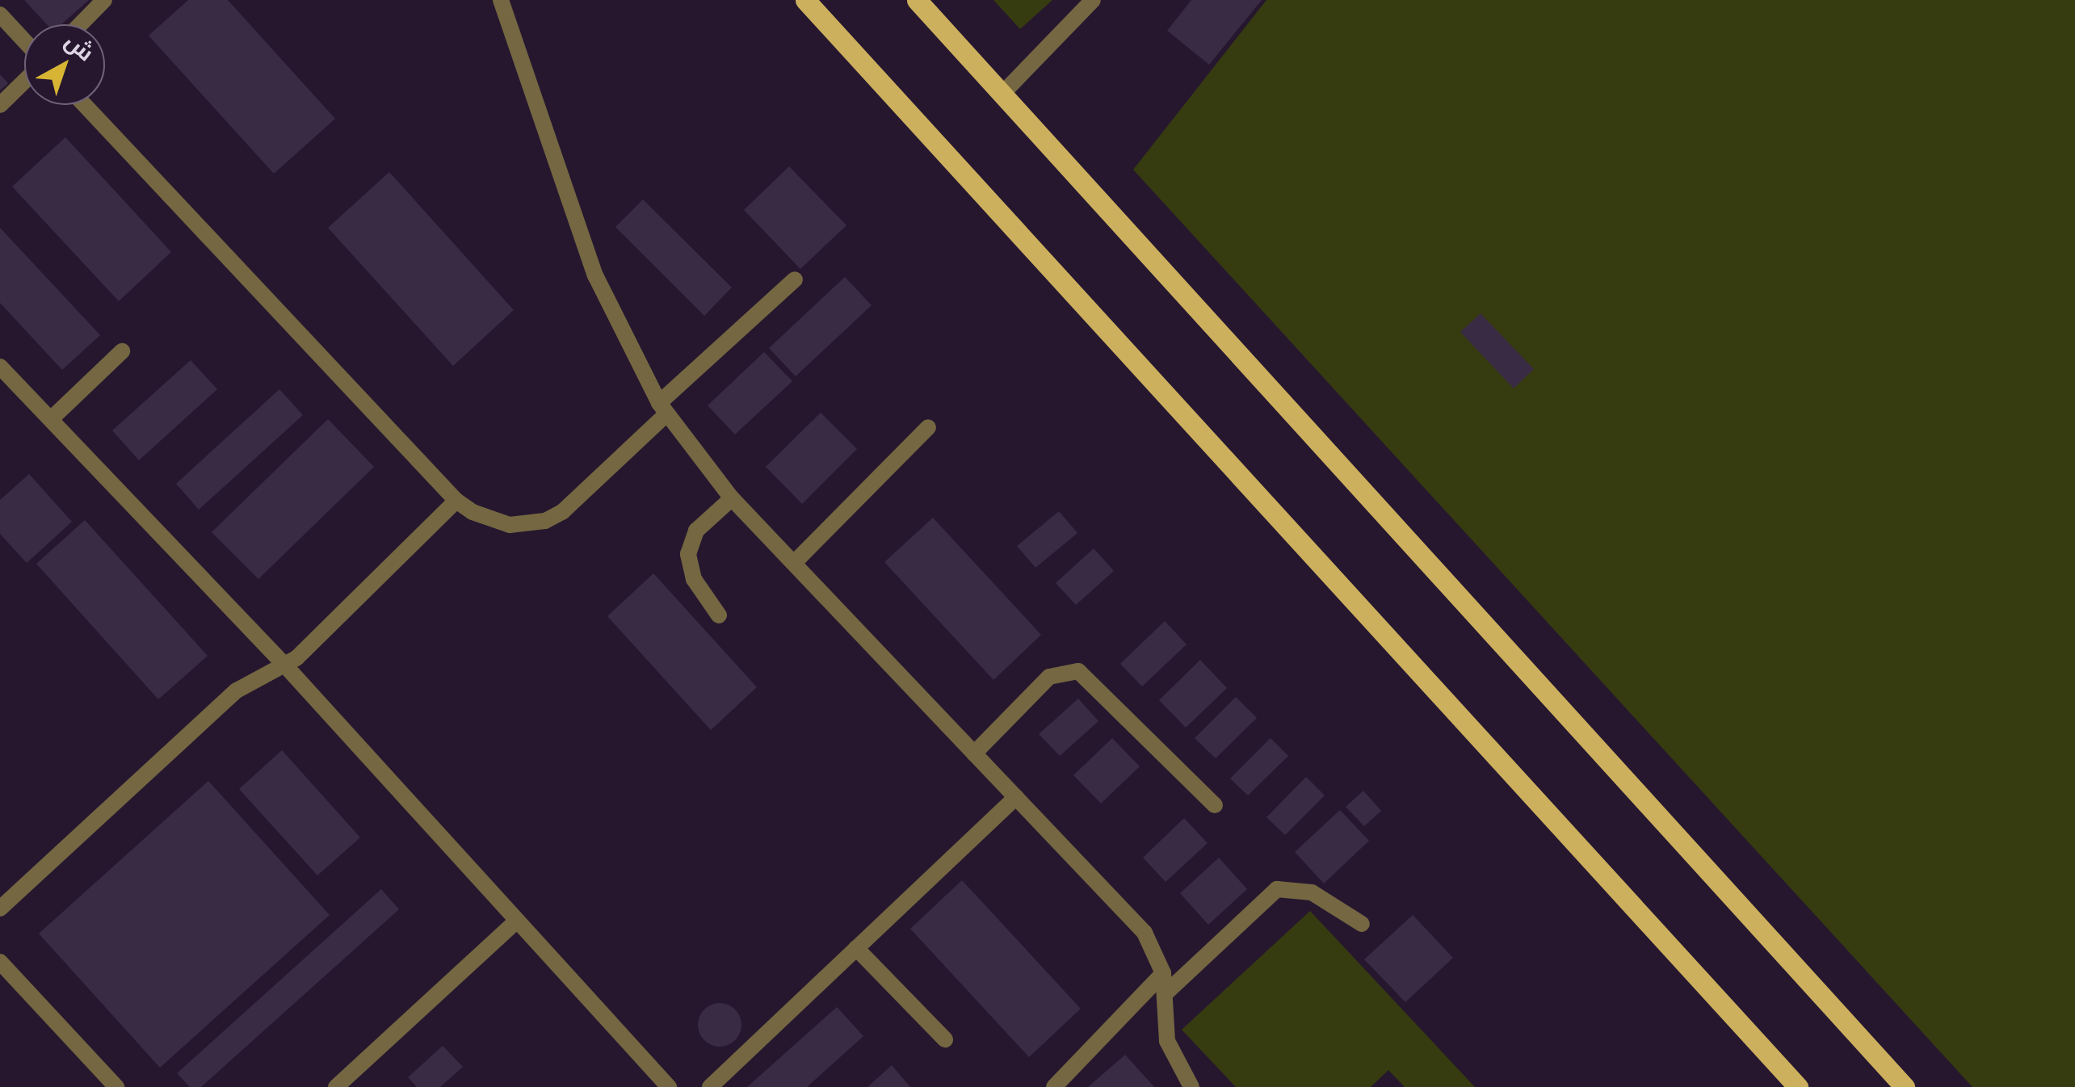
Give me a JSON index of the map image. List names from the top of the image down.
{
  "north": "top right"
}
